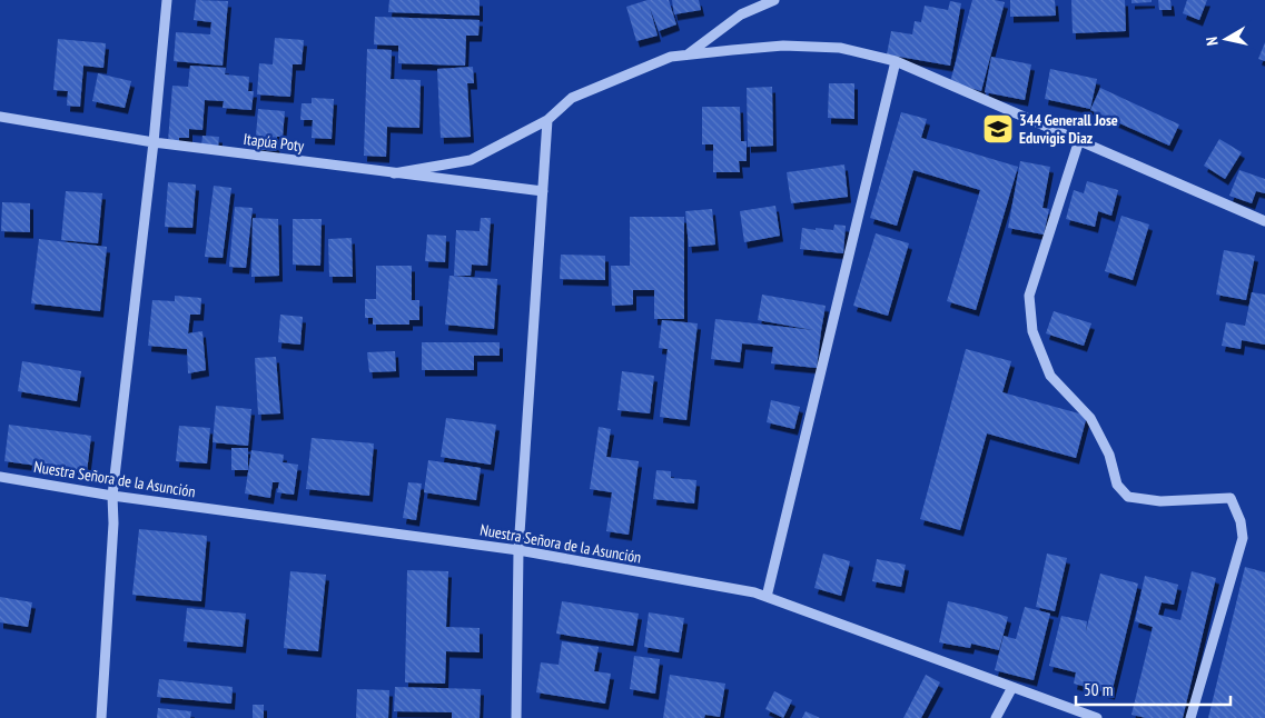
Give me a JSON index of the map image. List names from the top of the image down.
{
  "streets": {
    "street": ["Itapúa Poty", "Nuestra Señora de la Asunción"]
  },
  "places": {
    "school or university": ["344 Generall Jose Eduvigis Diaz"]
  },
  "scale_bar": "50 m",
  "north": "left"
}
